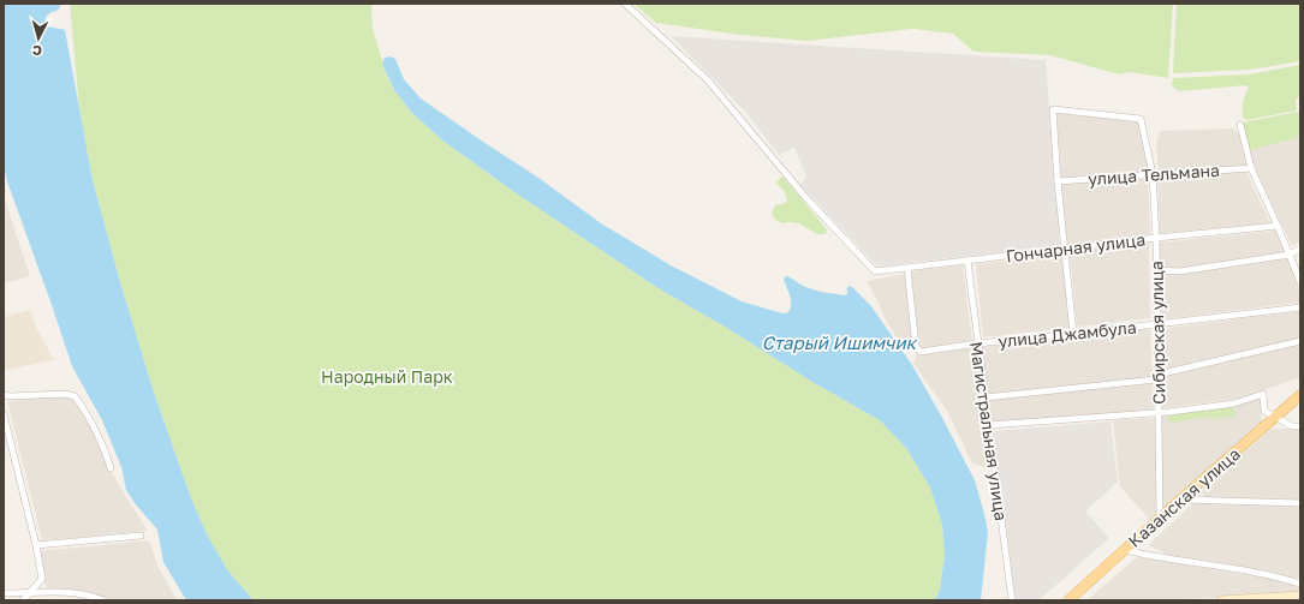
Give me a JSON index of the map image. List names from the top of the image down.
{
  "streets": {
    "main road": ["Казанская улица"],
    "street": [
      "улица Тельмана",
      "Гончарная улица",
      "Сибирская улица",
      "улица Джамбула",
      "Магистральная улица"
    ]
  },
  "crossings": [
    ["улица Тельмана", "Сибирская улица"],
    ["Гончарная улица", "Сибирская улица"],
    ["Гончарная улица", "улица Джамбула"],
    ["Гончарная улица", "Магистральная улица"],
    ["Сибирская улица", "улица Джамбула"],
    ["Сибирская улица", "Казанская улица"],
    ["улица Джамбула", "Магистральная улица"]
  ],
  "water": ["Старый Ишимчик"],
  "parks": ["Народный Парк"],
  "north": "bottom"
}
